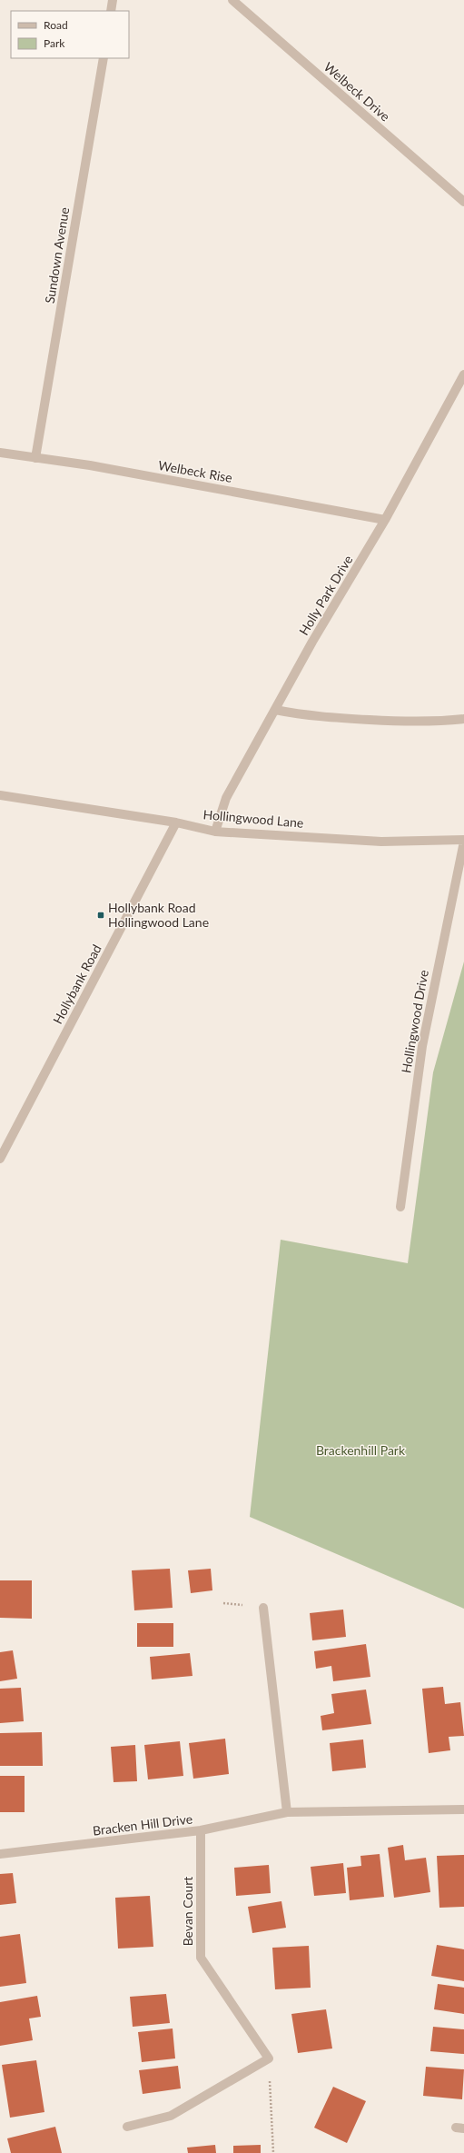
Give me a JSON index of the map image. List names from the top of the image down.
{
  "streets": {
    "street": [
      "Welbeck Drive",
      "Sundown Avenue",
      "Welbeck Rise",
      "Holly Park Drive",
      "Hollingwood Lane",
      "Hollybank Road",
      "Hollingwood Drive",
      "Bracken Hill Drive",
      "Bevan Court"
    ]
  },
  "crossings": [
    ["Sundown Avenue", "Welbeck Rise"],
    ["Welbeck Rise", "Holly Park Drive"],
    ["Holly Park Drive", "Hollingwood Lane"],
    ["Hollingwood Lane", "Hollybank Road"],
    ["Hollingwood Lane", "Hollingwood Drive"],
    ["Bracken Hill Drive", "Bevan Court"]
  ],
  "parks": ["Brackenhill Park"],
  "places": {
    "transit": ["Hollybank Road Hollingwood Lane"]
  },
  "legend": ["Road", "Park"]
}
